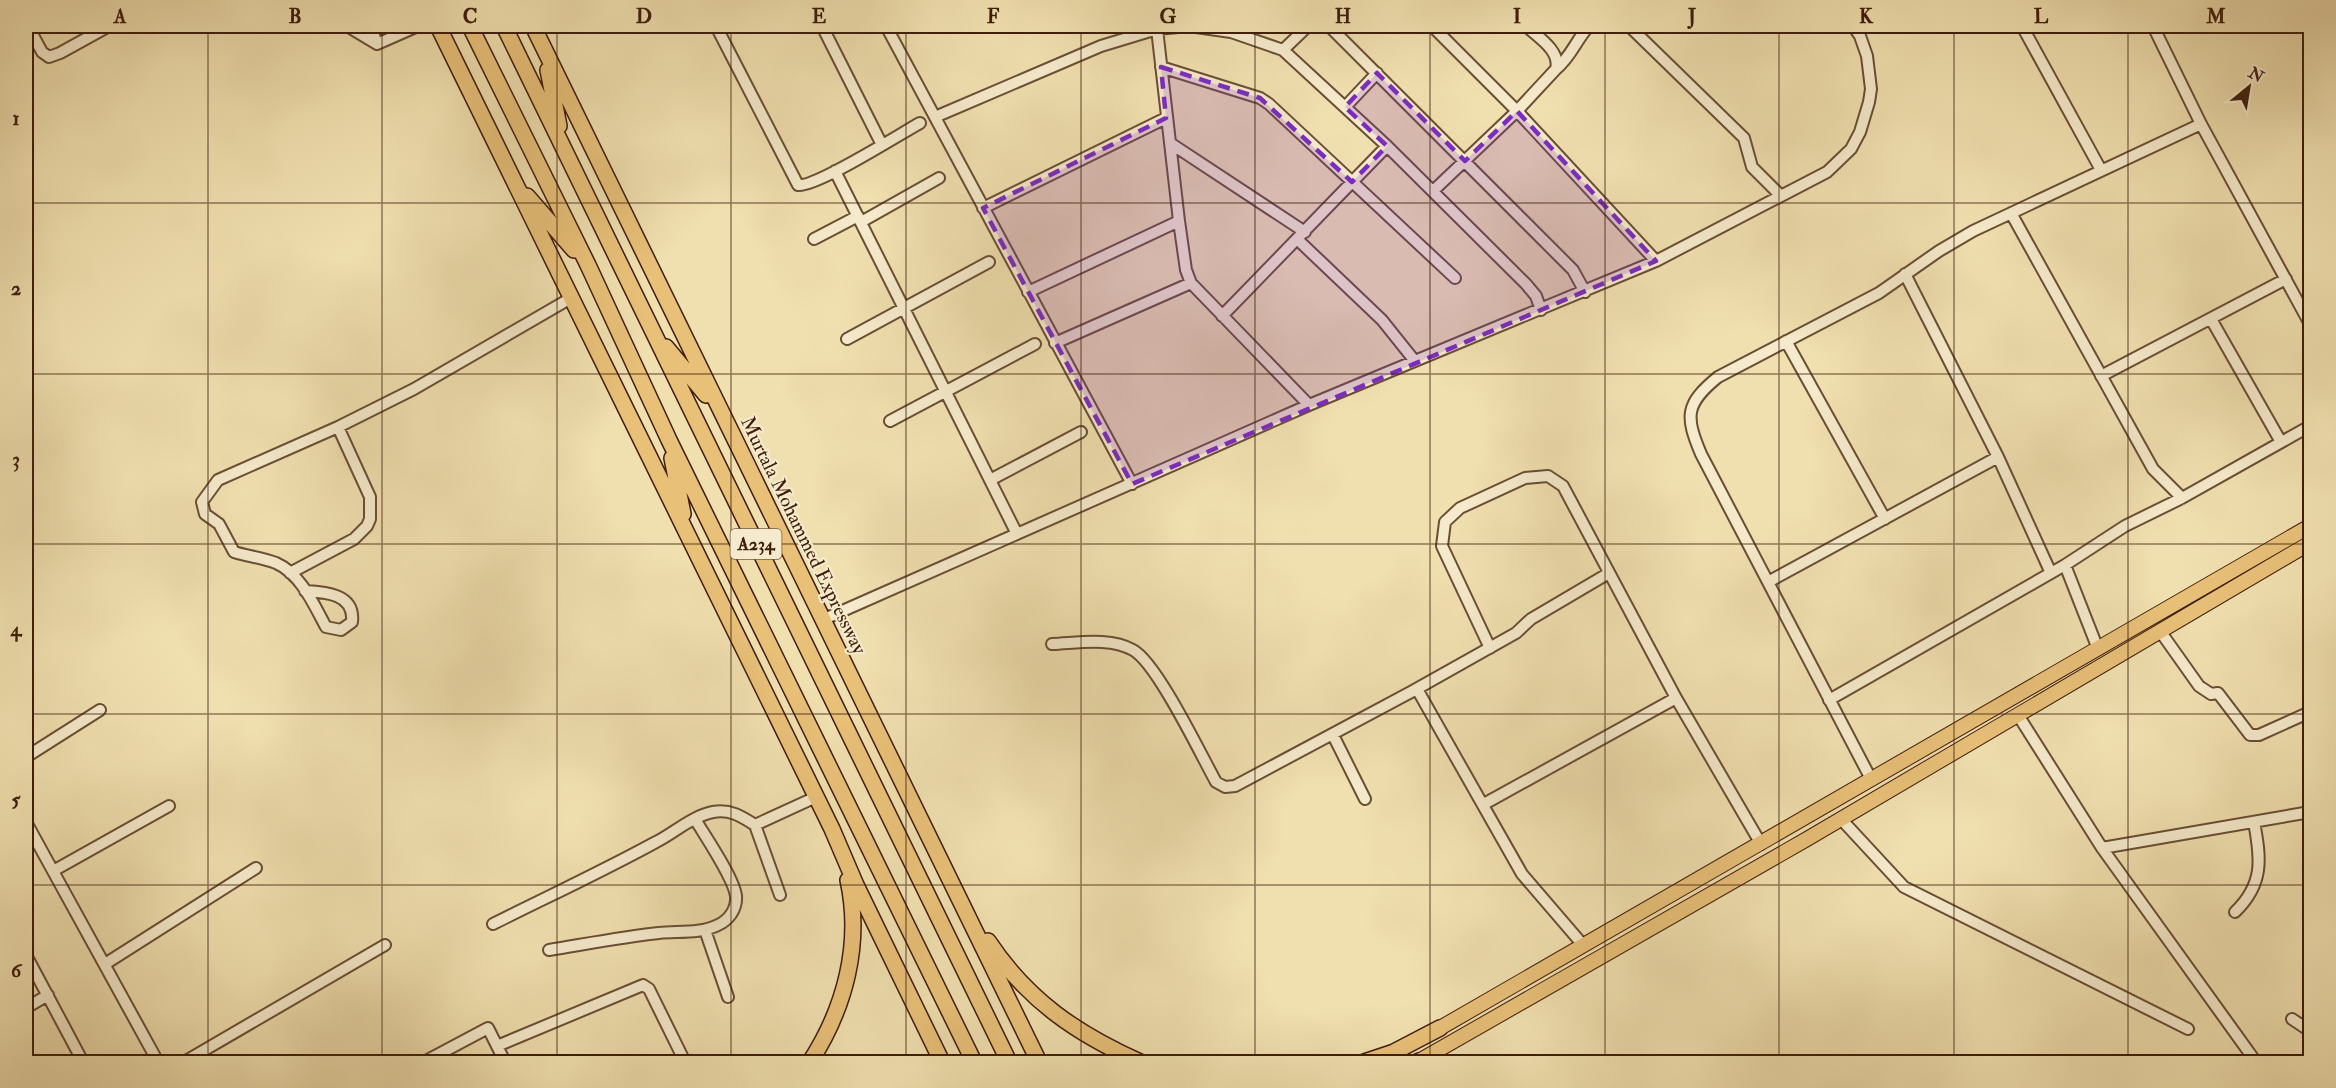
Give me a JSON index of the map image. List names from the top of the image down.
{
  "streets": {
    "highway": ["Murtala Mohammed Expressway", "A234"]
  },
  "north": "top right",
  "grid": {
    "columns": [
      "A",
      "B",
      "C",
      "D",
      "E",
      "F",
      "G",
      "H",
      "I",
      "J",
      "K",
      "L",
      "M"
    ],
    "rows": [
      "1",
      "2",
      "3",
      "4",
      "5",
      "6"
    ]
  }
}
